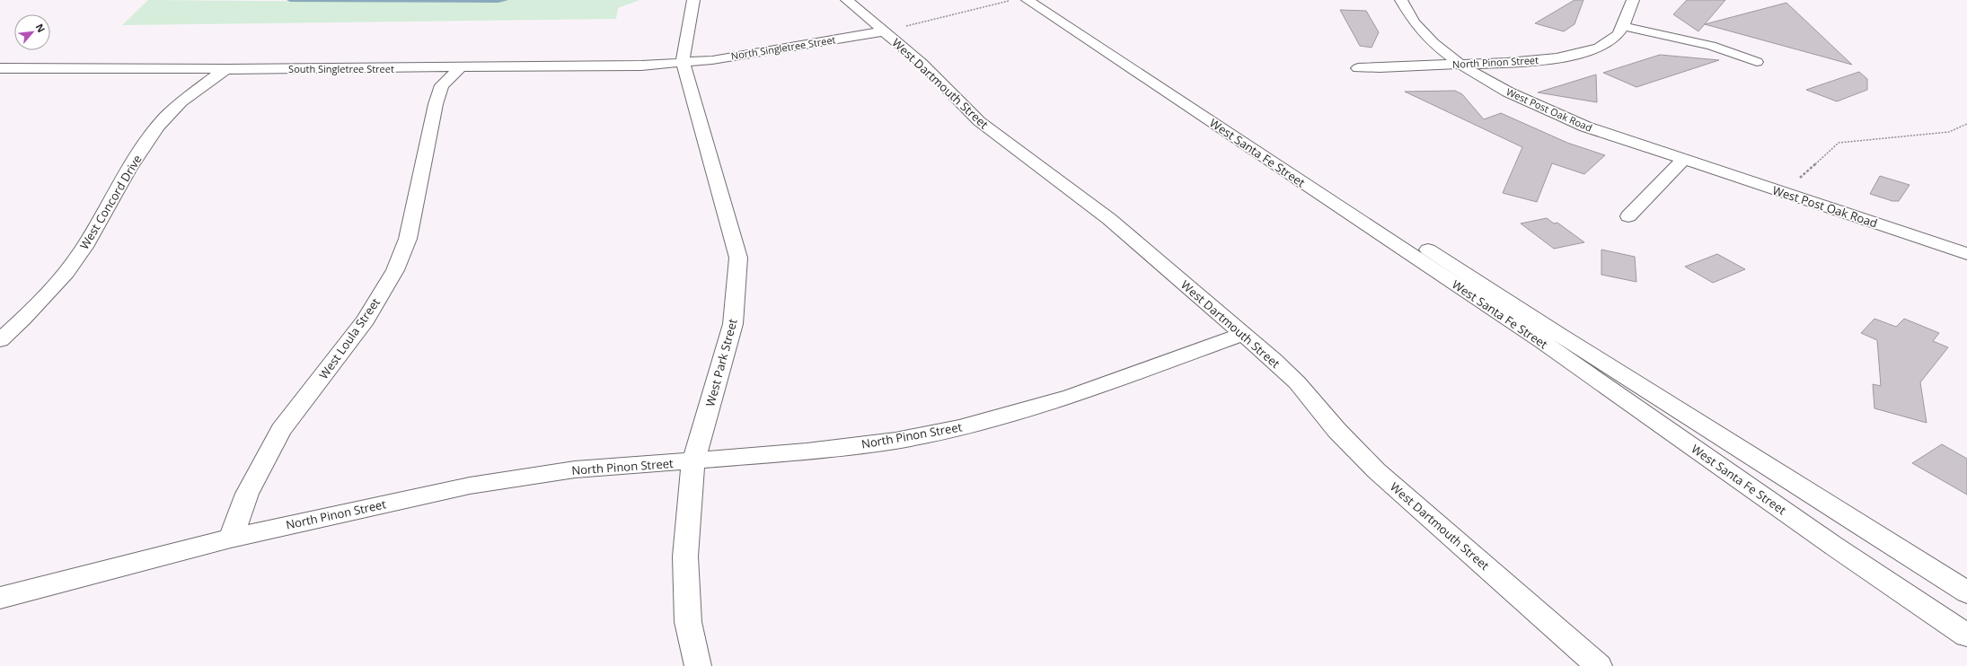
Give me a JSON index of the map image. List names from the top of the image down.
{
  "streets": {
    "street": [
      "North Singletree Street",
      "North Pinon Street",
      "South Singletree Street",
      "West Dartmouth Street",
      "West Post Oak Road",
      "West Santa Fe Street",
      "West Concord Drive",
      "West Loula Street",
      "West Park Street"
    ]
  },
  "crossings": [
    ["North Singletree Street", "South Singletree Street"],
    ["North Singletree Street", "West Dartmouth Street"],
    ["North Singletree Street", "West Park Street"],
    ["North Pinon Street", "West Dartmouth Street"],
    ["North Pinon Street", "West Post Oak Road"],
    ["North Pinon Street", "West Loula Street"],
    ["North Pinon Street", "West Park Street"],
    ["South Singletree Street", "West Concord Drive"],
    ["South Singletree Street", "West Loula Street"],
    ["South Singletree Street", "West Park Street"]
  ],
  "north": "top right"
}
